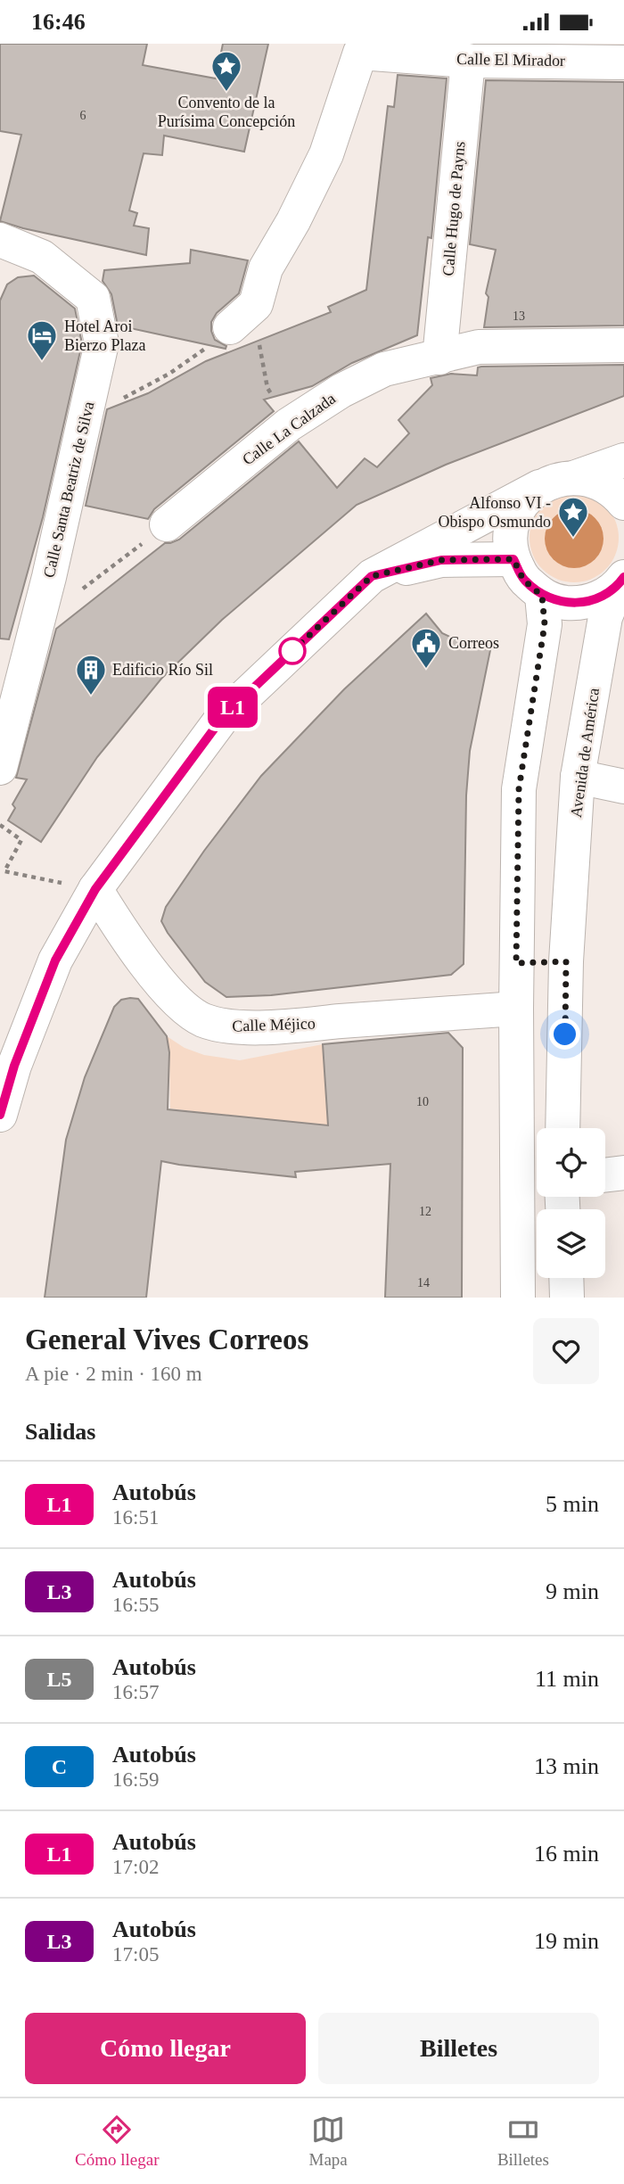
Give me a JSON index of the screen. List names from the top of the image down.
{
  "streets": {
    "street": [
      "Calle El Mirador",
      "Calle Hugo de Payns",
      "Calle La Calzada",
      "Calle Santa Beatriz de Silva",
      "Avenida de América",
      "Calle Méjico"
    ]
  },
  "crossings": [
    ["Calle El Mirador", "Calle Hugo de Payns"],
    ["Calle Hugo de Payns", "Calle La Calzada"]
  ],
  "places": {
    "place": ["Convento de la Purísima Concepción", "Alfonso VI - Obispo Osmundo"],
    "hotel": ["Hotel Aroi Bierzo Plaza"],
    "public building": ["Correos"],
    "building": ["Edificio Río Sil"]
  },
  "lines": ["bus line L1"],
  "house_numbers": [
    "6",
    "13",
    "10",
    "12",
    "14"
  ],
  "page": {
    "status": "16:46",
    "on_map": "L1",
    "heading": [
      ["General Vives Correos", "A pie · 2 min · 160 m"],
      "Salidas"
    ],
    "list": [
      {
        "mark": "L1",
        "name": "Autobús",
        "note": "16:51",
        "value": "5 min"
      },
      {
        "mark": "L3",
        "name": "Autobús",
        "note": "16:55",
        "value": "9 min"
      },
      {
        "mark": "L5",
        "name": "Autobús",
        "note": "16:57",
        "value": "11 min"
      },
      {
        "mark": "C",
        "name": "Autobús",
        "note": "16:59",
        "value": "13 min"
      },
      {
        "mark": "L1",
        "name": "Autobús",
        "note": "17:02",
        "value": "16 min"
      },
      {
        "mark": "L3",
        "name": "Autobús",
        "note": "17:05",
        "value": "19 min"
      }
    ],
    "buttons": ["Cómo llegar", "Billetes"],
    "tabs": ["Cómo llegar", "Mapa", "Billetes"]
  }
}
